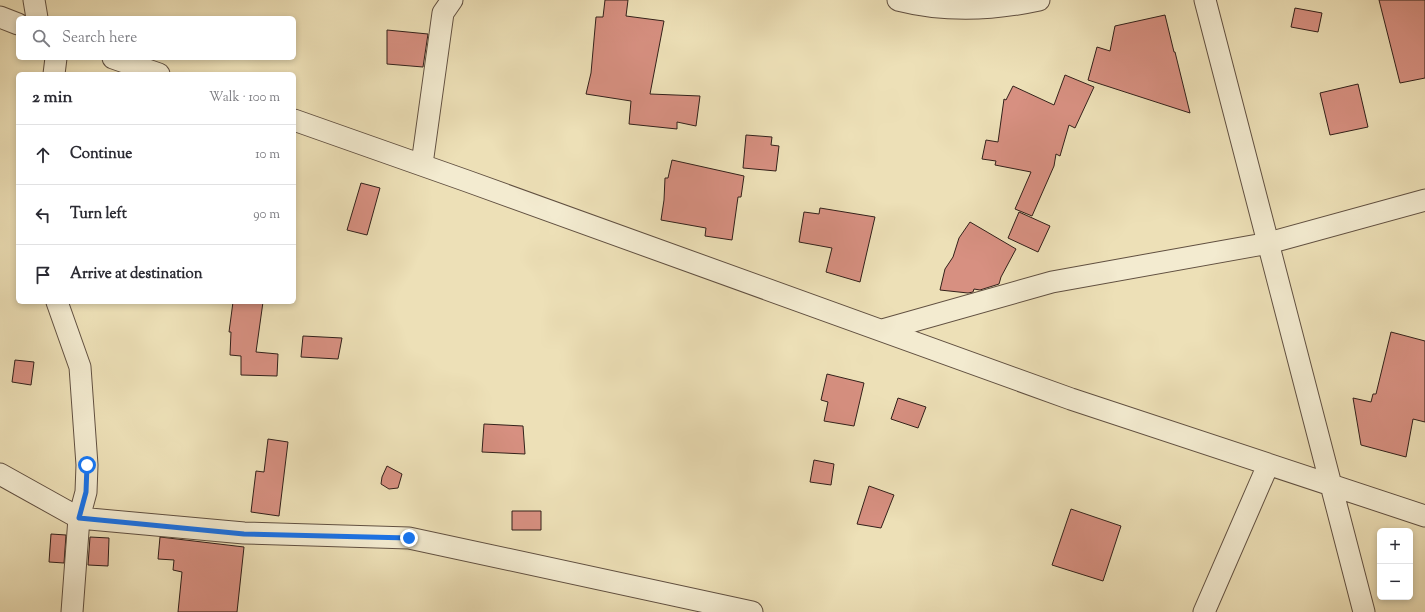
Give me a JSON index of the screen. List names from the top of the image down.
{
  "page": {
    "search": "Search here",
    "heading": ["2 min", "Walk · 100 m"],
    "list": [
      ["Continue", "10 m"],
      ["Turn left", "90 m"],
      "Arrive at destination"
    ],
    "map_buttons": ["+", "−"]
  }
}
